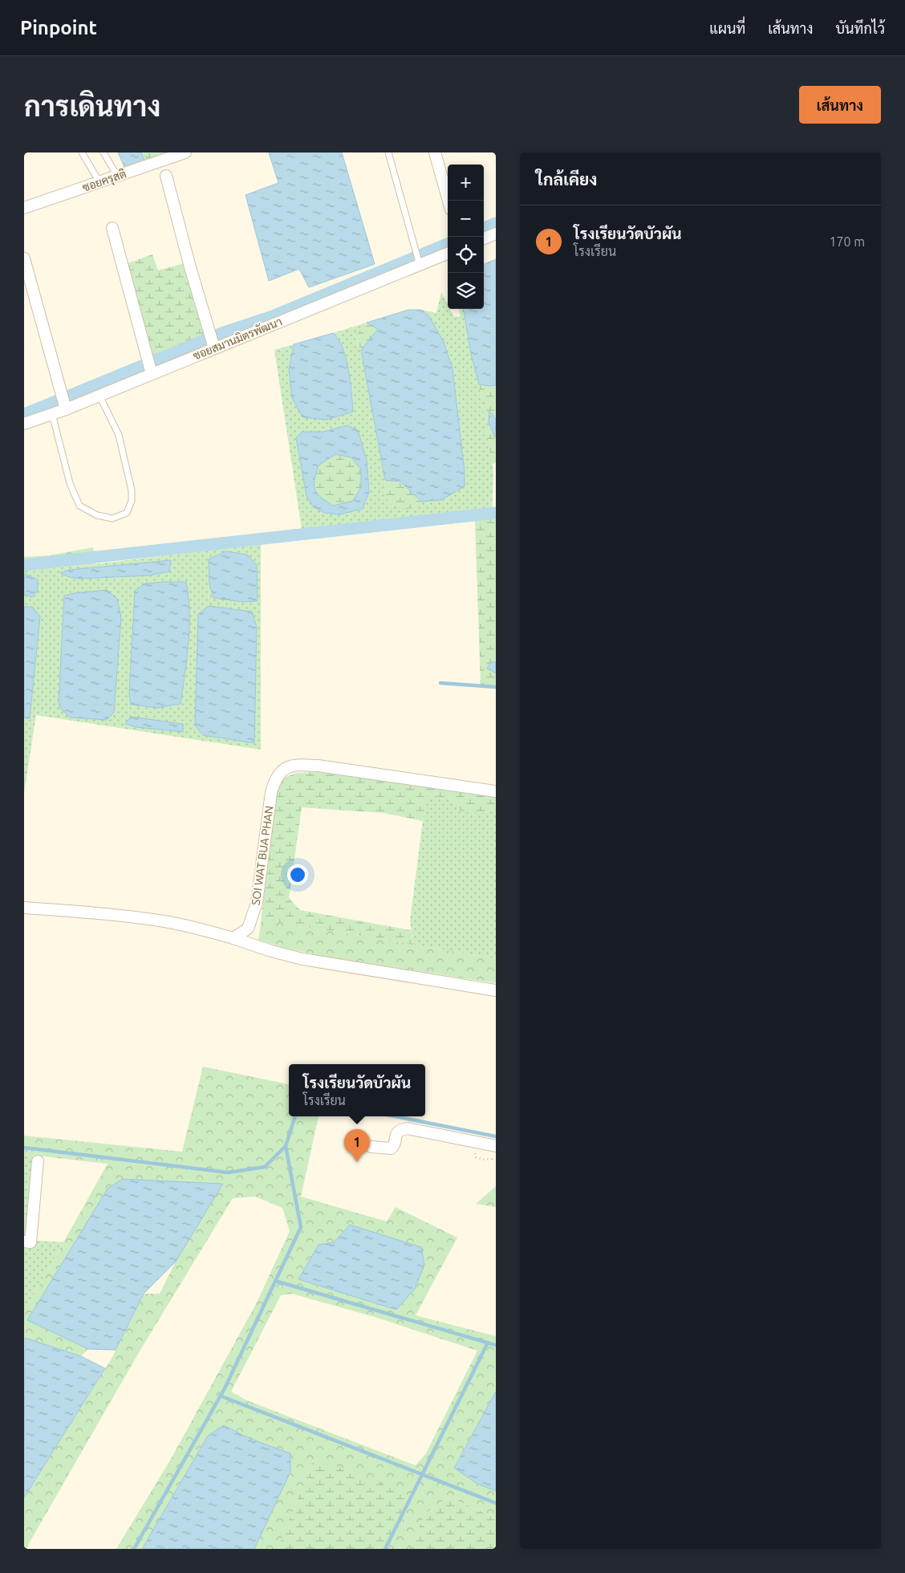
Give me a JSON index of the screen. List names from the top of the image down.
{
  "streets": {
    "street": ["ซอยครุสติ", "ซอยสมานมิตรพัฒนา", "SOI WAT BUA PHAN"]
  },
  "page": {
    "header": "Pinpoint",
    "nav": ["แผนที่", "เส้นทาง", "บันทึกไว้"],
    "buttons": "เส้นทาง",
    "title": "การเดินทาง",
    "heading": "ใกล้เคียง",
    "map_buttons": ["+", "−"],
    "list": [
      {
        "mark": "1",
        "name": "โรงเรียนวัดบัวผัน",
        "note": "โรงเรียน",
        "value": "170 m"
      }
    ],
    "popup": ["โรงเรียนวัดบัวผัน", "โรงเรียน"],
    "pins": "1"
  }
}
